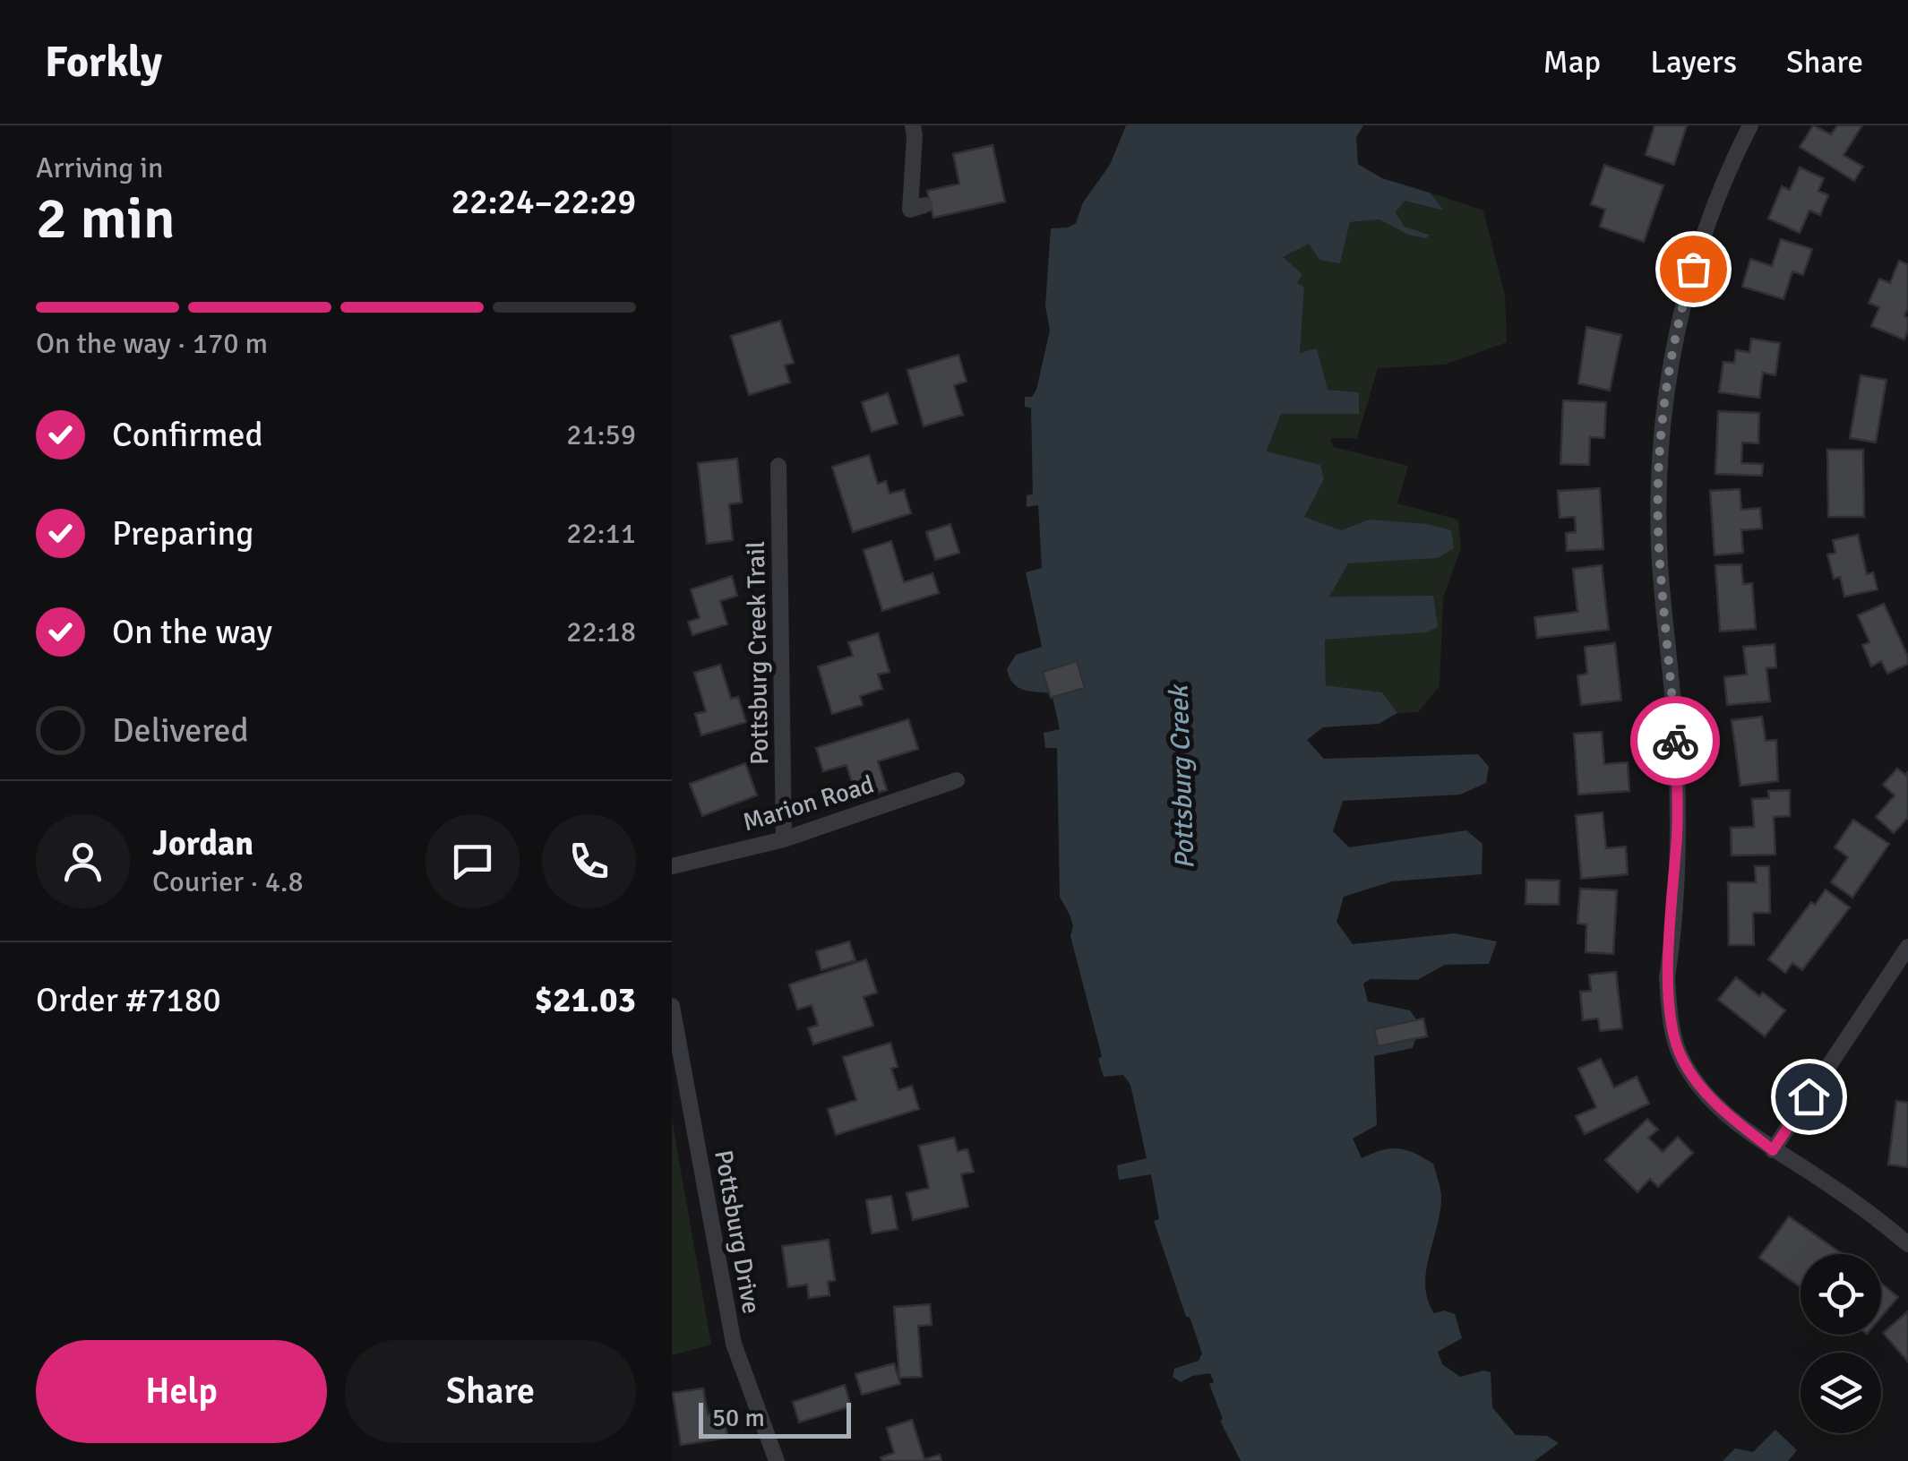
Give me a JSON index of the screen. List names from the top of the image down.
{
  "streets": {
    "street": ["Pottsburg Creek Trail", "Marion Road", "Pottsburg Drive"]
  },
  "crossings": [
    ["Pottsburg Creek Trail", "Marion Road"]
  ],
  "water": ["Pottsburg Creek"],
  "scale_bar": "50 m",
  "page": {
    "header": "Forkly",
    "nav": ["Map", "Layers", "Share"],
    "heading": ["2 min", "Arriving in", "22:24–22:29"],
    "panel": [
      "Jordan",
      "Courier · 4.8",
      "Order #7180",
      "$21.03"
    ],
    "bar": "On the way · 170 m",
    "list": [
      ["Confirmed", "21:59"],
      ["Preparing", "22:11"],
      ["On the way", "22:18"],
      "Delivered"
    ],
    "buttons": ["Help", "Share"],
    "scale": "50 m"
  }
}
